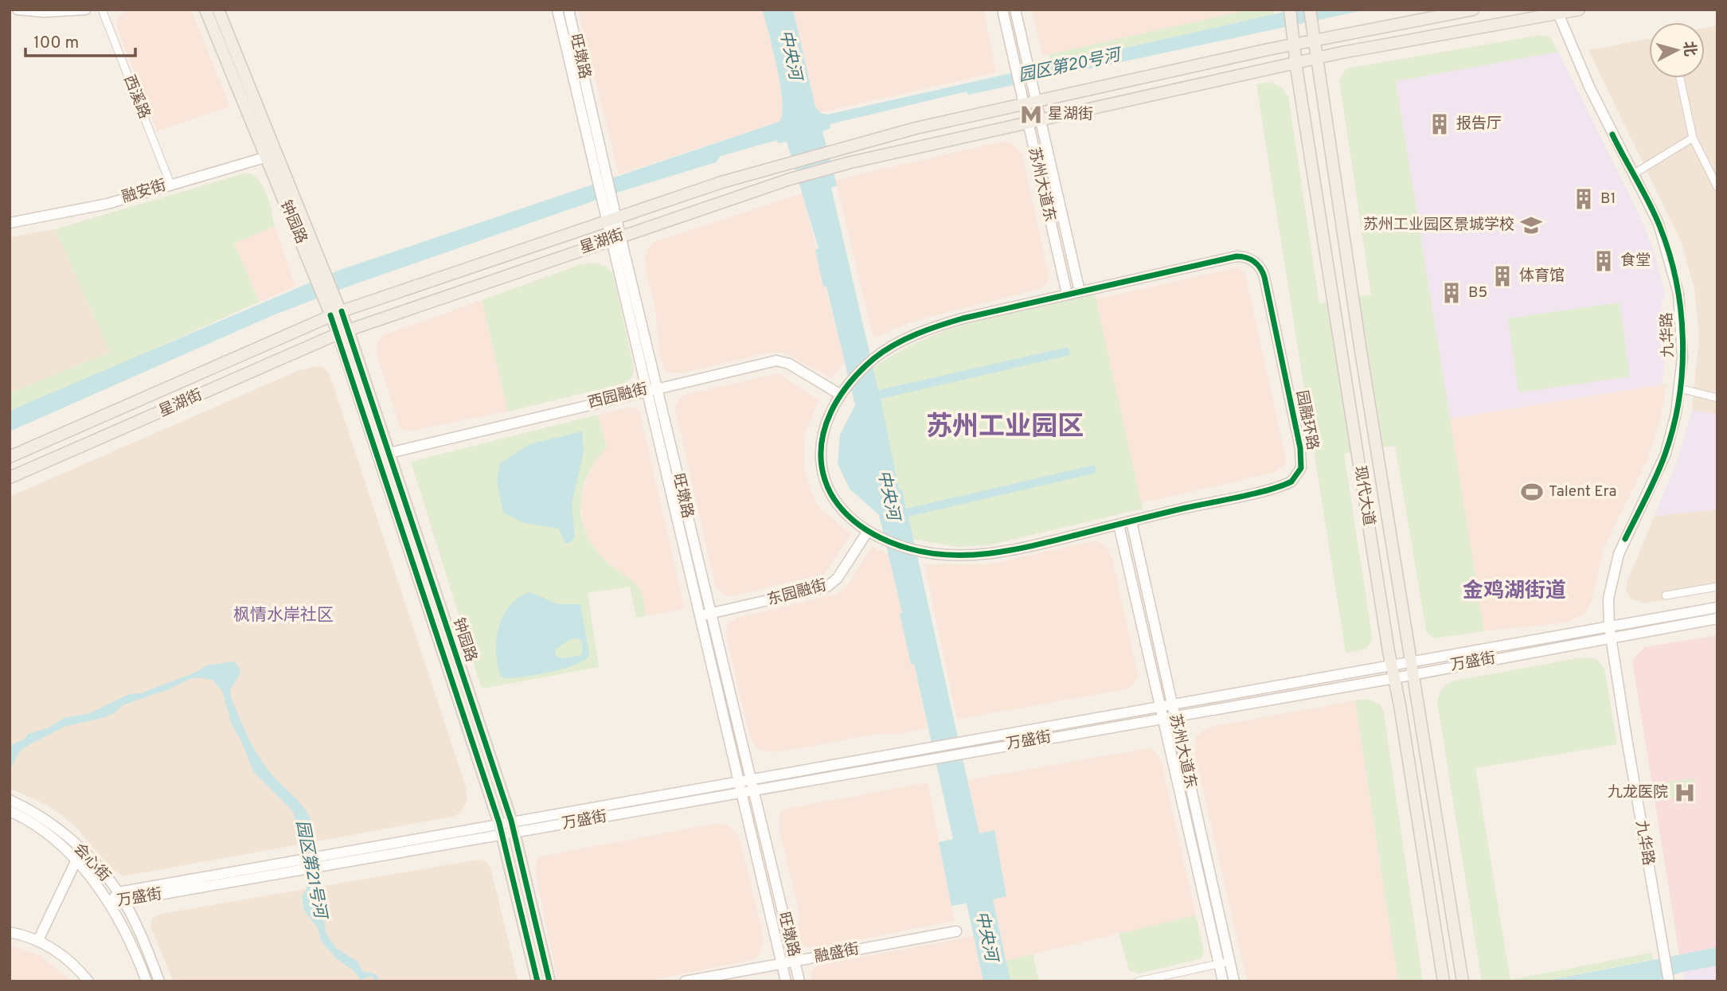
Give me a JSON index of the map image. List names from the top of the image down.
{
  "streets": {
    "main road": [
      "旺墩路",
      "苏州大道东",
      "融安街",
      "钟园路",
      "星湖街",
      "九华路",
      "西园融街",
      "园融环路",
      "现代大道",
      "东园融街",
      "万盛街",
      "会心街",
      "融盛街"
    ],
    "street": ["西溪路"]
  },
  "crossings": [
    ["旺墩路", "星湖街"],
    ["旺墩路", "西园融街"],
    ["旺墩路", "东园融街"],
    ["旺墩路", "万盛街"],
    ["旺墩路", "融盛街"],
    ["西溪路", "融安街"],
    ["苏州大道东", "星湖街"],
    ["苏州大道东", "园融环路"],
    ["苏州大道东", "万盛街"],
    ["融安街", "钟园路"],
    ["钟园路", "星湖街"],
    ["钟园路", "西园融街"],
    ["钟园路", "万盛街"],
    ["星湖街", "九华路"],
    ["星湖街", "现代大道"],
    ["九华路", "万盛街"],
    ["西园融街", "园融环路"],
    ["园融环路", "东园融街"],
    ["现代大道", "万盛街"],
    ["万盛街", "会心街"]
  ],
  "districts": ["苏州工业园区", "金鸡湖街道", "枫情水岸社区"],
  "water": ["中央河", "园区第20号河", "园区第21号河"],
  "places": {
    "metro station": ["星湖街"],
    "building": [
      "报告厅",
      "B1",
      "食堂",
      "体育馆",
      "B5"
    ],
    "school or university": ["苏州工业园区景城学校"],
    "sports": ["Talent Era"],
    "hospital": ["九龙医院"]
  },
  "scale_bar": "100 m",
  "north": "right"
}
